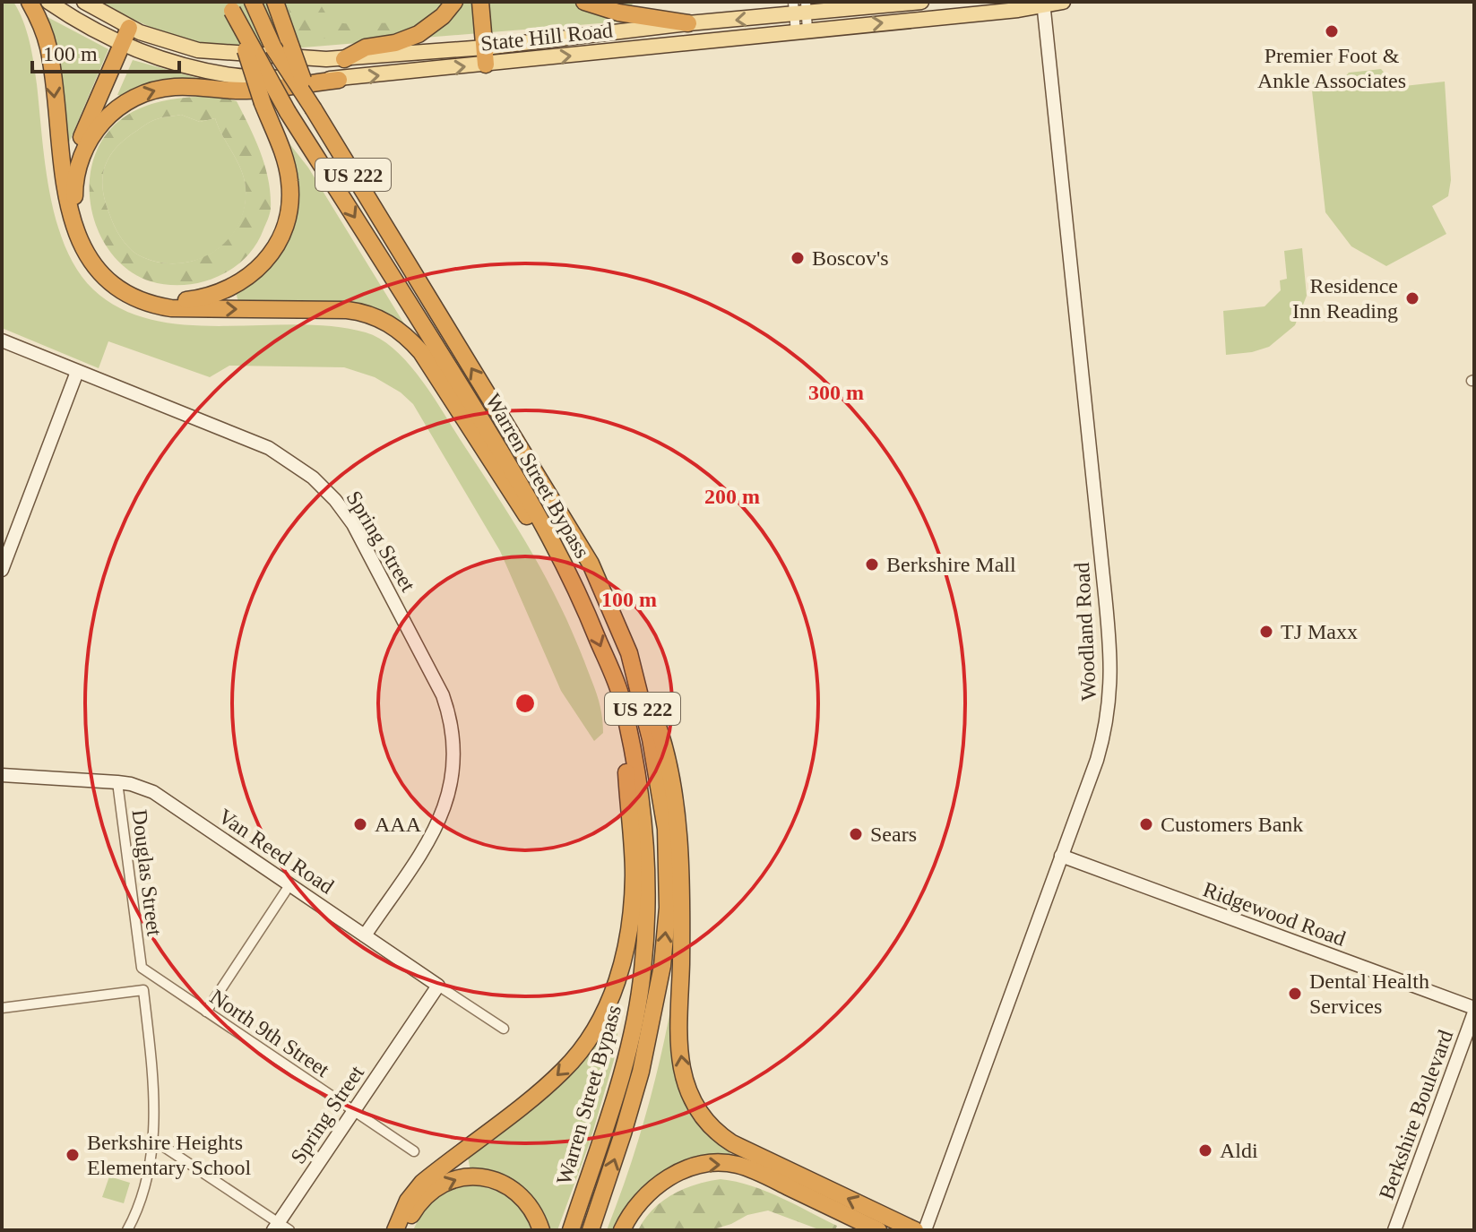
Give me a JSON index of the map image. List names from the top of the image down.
{
  "streets": {
    "highway": ["US 222", "Warren Street Bypass"],
    "main road": ["State Hill Road"],
    "street": [
      "Spring Street",
      "Woodland Road",
      "Van Reed Road",
      "Douglas Street",
      "Ridgewood Road",
      "North 9th Street",
      "Berkshire Boulevard"
    ]
  },
  "crossings": [
    ["State Hill Road", "Woodland Road"],
    ["Spring Street", "Van Reed Road"],
    ["Spring Street", "North 9th Street"],
    ["Woodland Road", "Ridgewood Road"],
    ["Van Reed Road", "Douglas Street"],
    ["Douglas Street", "North 9th Street"],
    ["Ridgewood Road", "Berkshire Boulevard"]
  ],
  "places": [
    "Premier Foot & Ankle Associates",
    "Boscov's",
    "Residence Inn Reading",
    "Berkshire Mall",
    "TJ Maxx",
    "AAA",
    "Customers Bank",
    "Sears",
    "Dental Health Services",
    "Aldi",
    "Berkshire Heights Elementary School"
  ],
  "scale_bar": "100 m",
  "rings": ["300 m", "200 m", "100 m"]
}
